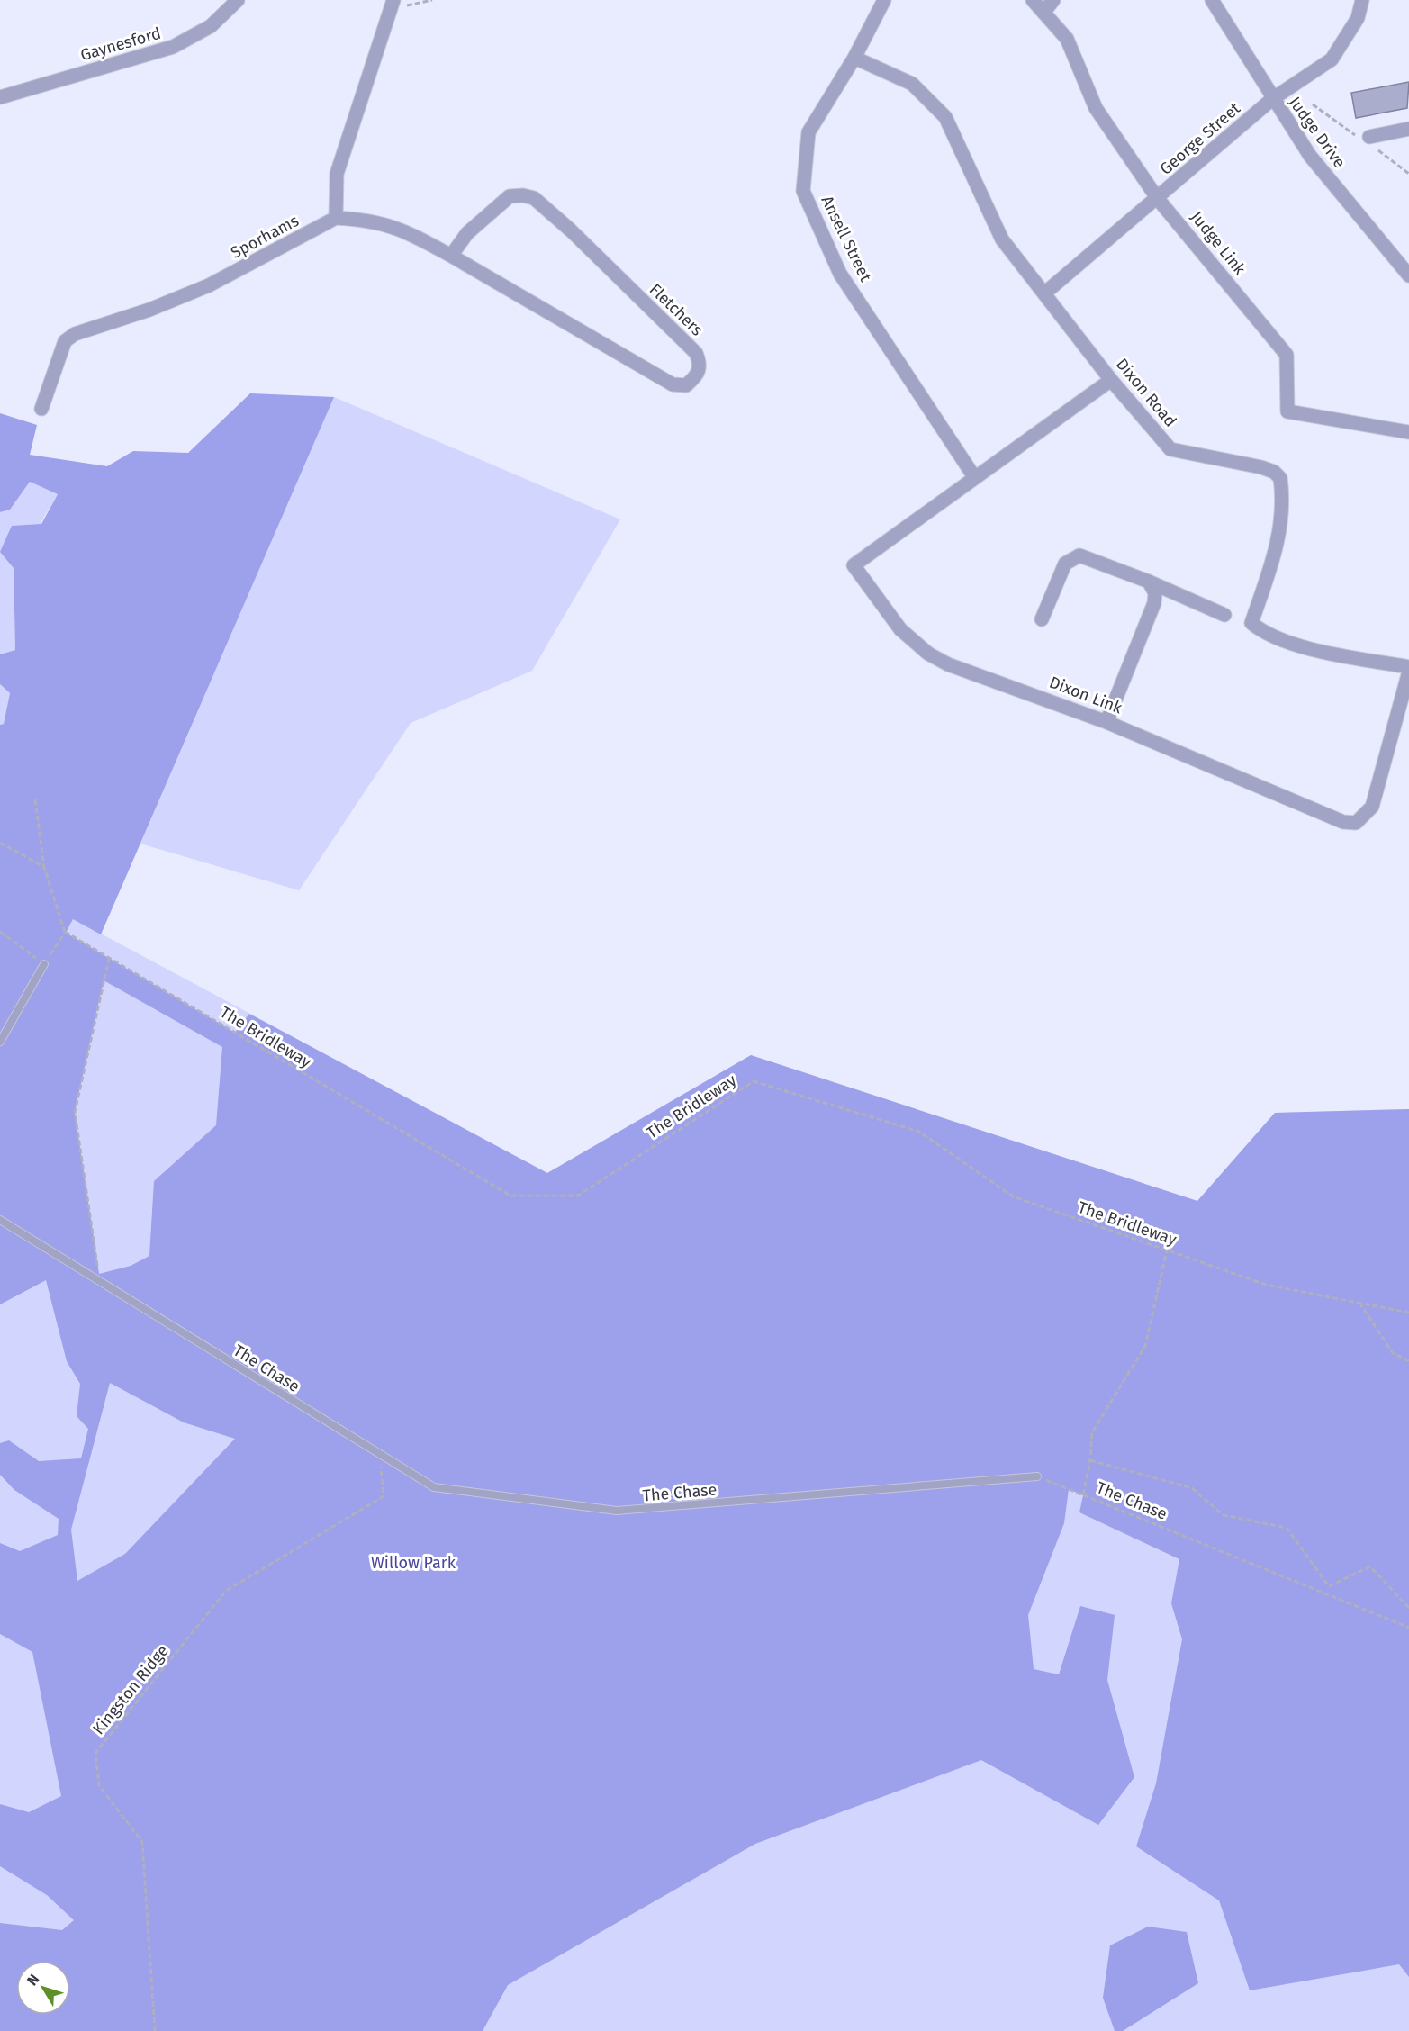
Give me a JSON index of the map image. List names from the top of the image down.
{
  "streets": {
    "street": [
      "Gaynesford",
      "Judge Drive",
      "George Street",
      "Sporhams",
      "Ansell Street",
      "Judge Link",
      "Fletchers",
      "Dixon Road",
      "Dixon Link"
    ],
    "lane": ["The Chase"],
    "path": ["The Bridleway", "Kingston Ridge"]
  },
  "crossings": [
    ["Judge Drive", "George Street"],
    ["George Street", "Judge Link"],
    ["George Street", "Dixon Road"],
    ["Sporhams", "Fletchers"],
    ["Ansell Street", "Dixon Road"],
    ["Ansell Street", "Dixon Link"],
    ["Dixon Road", "Dixon Link"],
    ["The Chase", "Kingston Ridge"]
  ],
  "parks": ["Willow Park"],
  "north": "top left"
}
